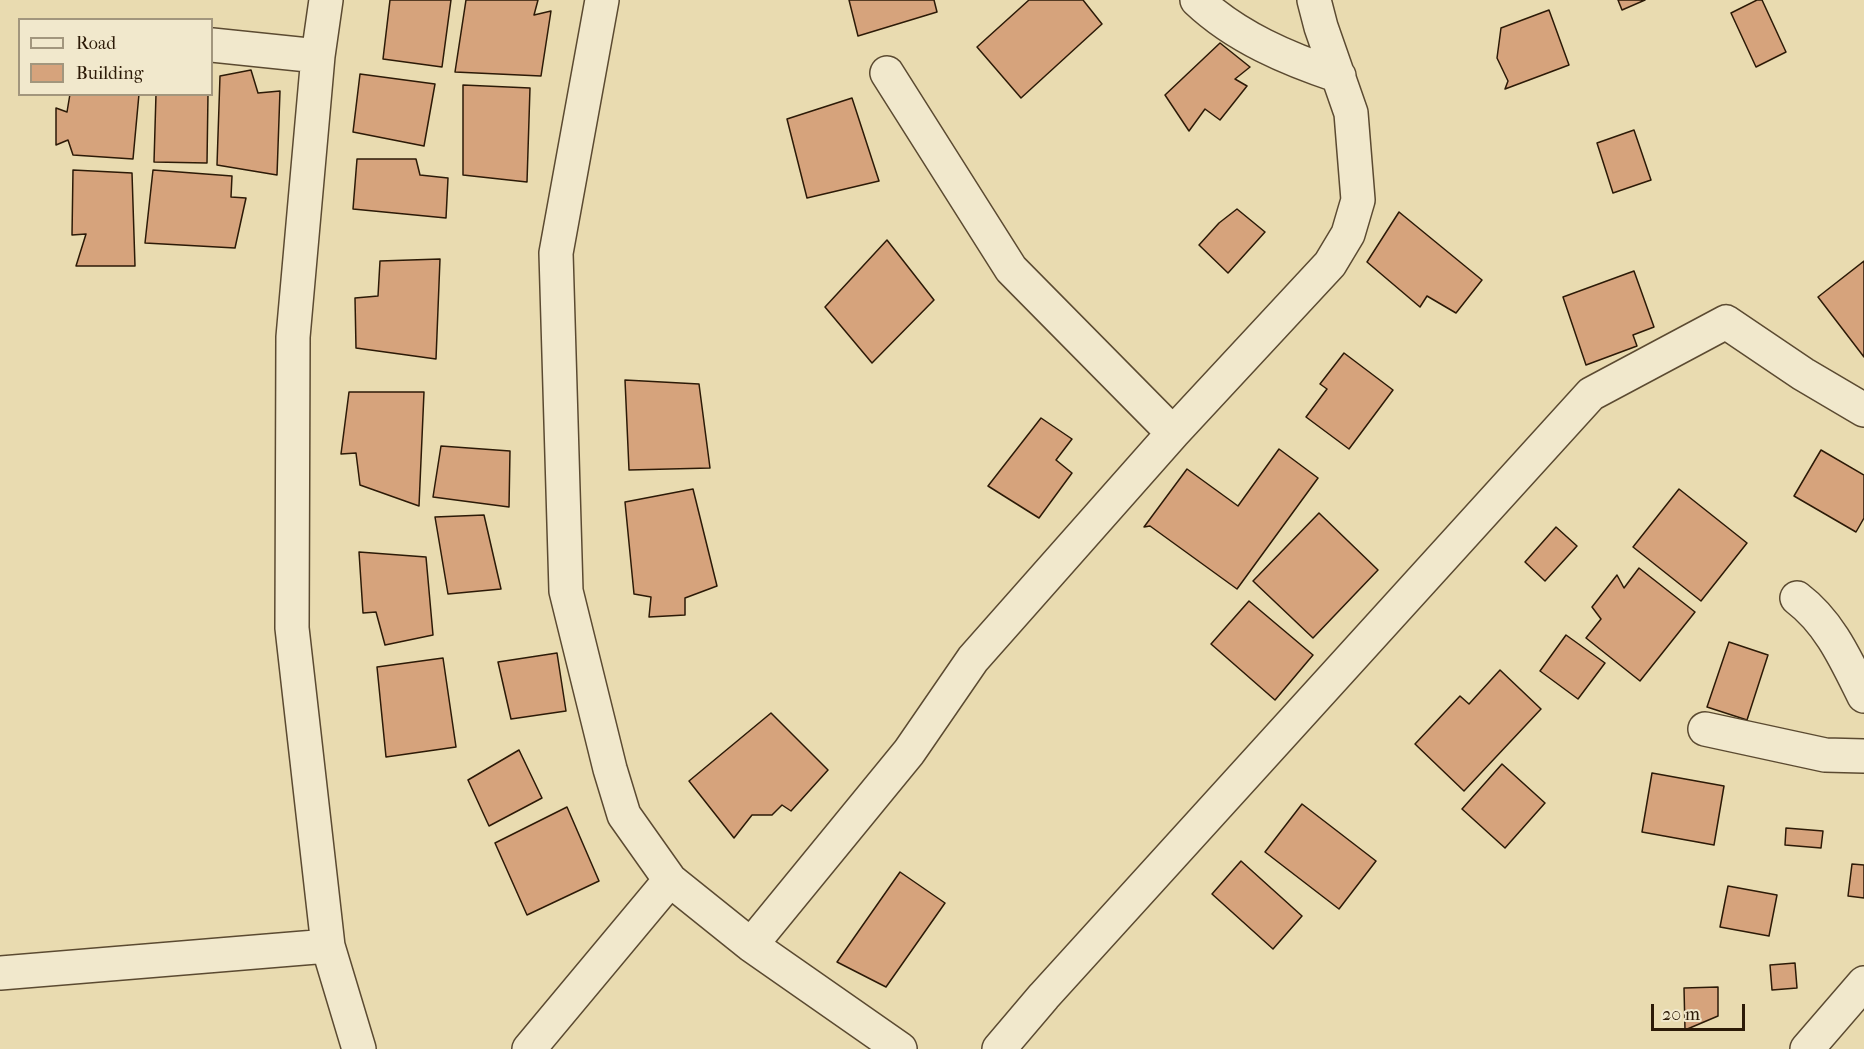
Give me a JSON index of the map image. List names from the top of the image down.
{
  "legend": ["Road", "Building"],
  "scale_bar": "20 m"
}
